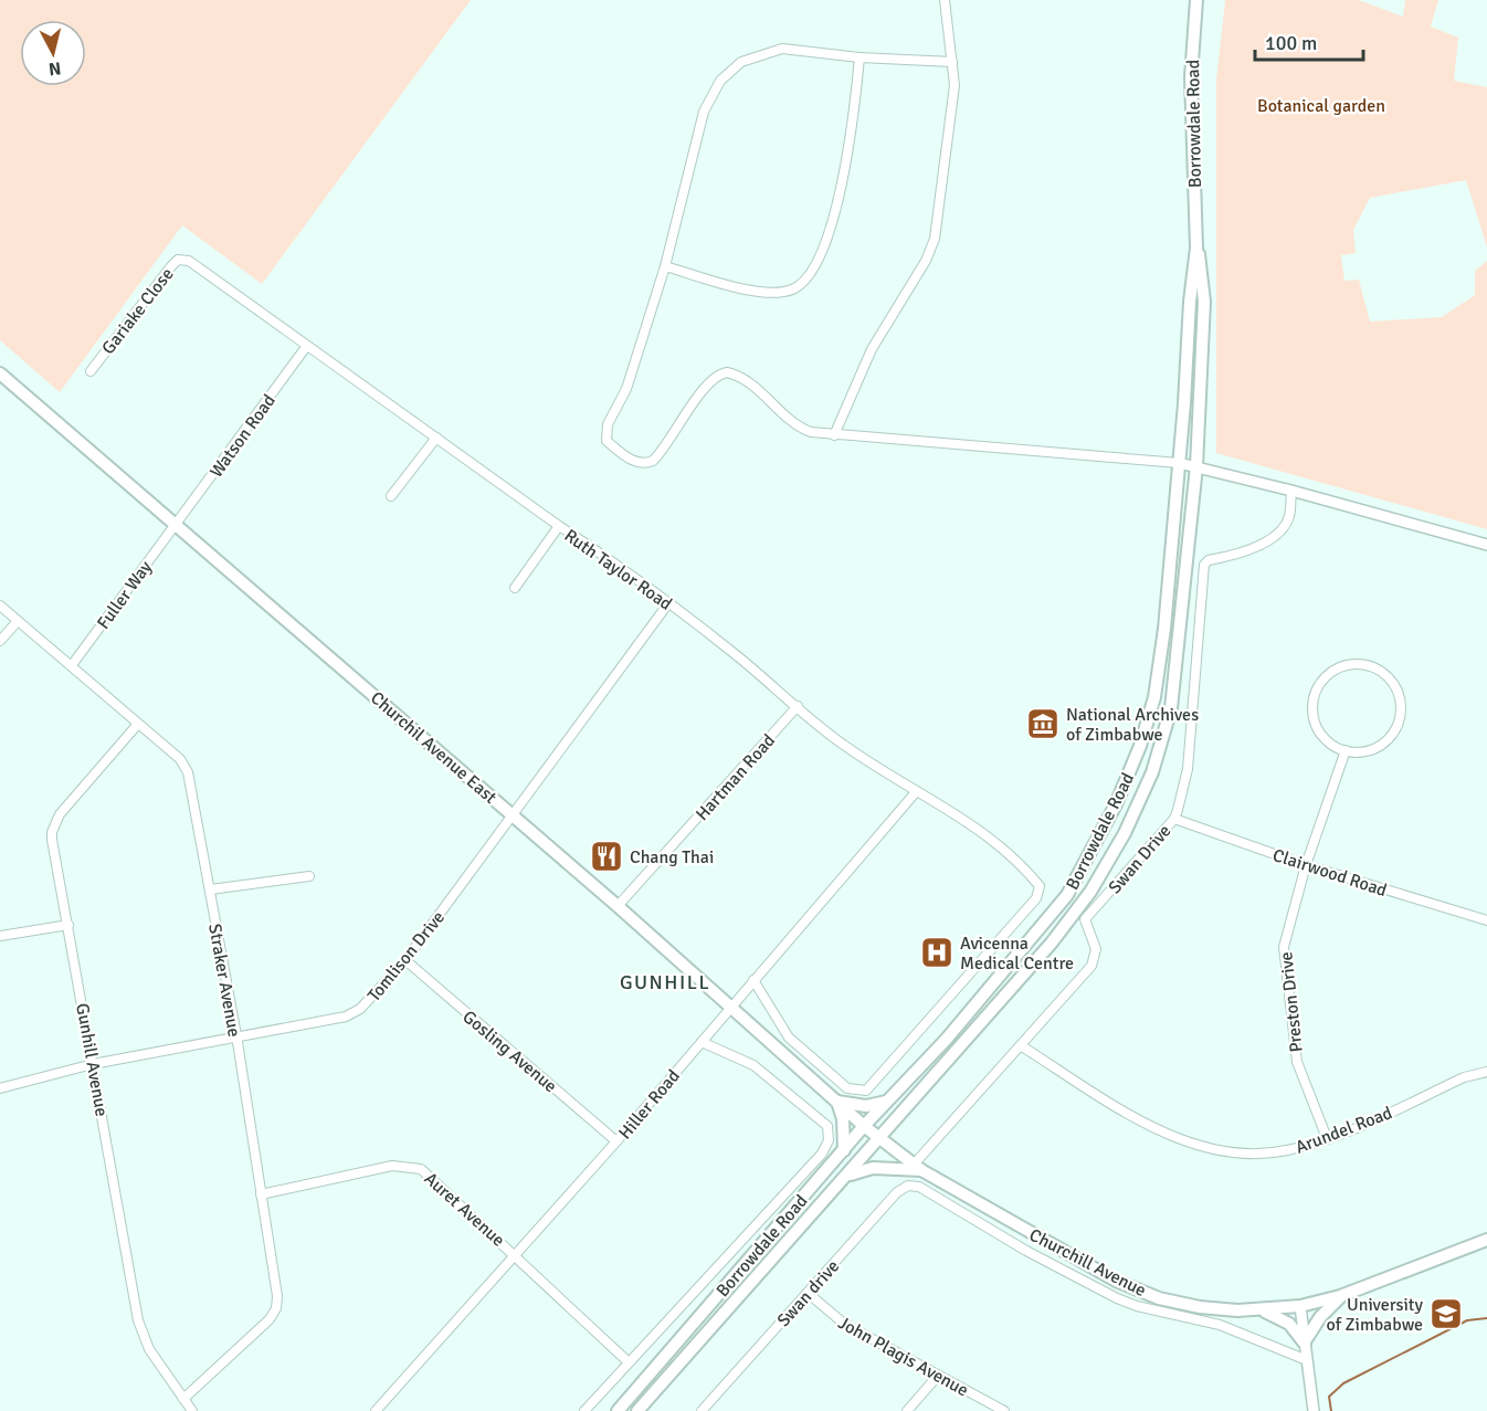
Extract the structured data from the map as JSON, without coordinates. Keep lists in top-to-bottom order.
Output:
{
  "streets": {
    "main road": ["Borrowdale Road", "Churchil Avenue East", "Churchill Avenue"],
    "street": [
      "Gariake Close",
      "Watson Road",
      "Ruth Taylor Road",
      "Fuller Way",
      "Hartman Road",
      "Swan Drive",
      "Clairwood Road",
      "Tomlison Drive",
      "Straker Avenue",
      "Preston Drive",
      "Gosling Avenue",
      "Gunhill Avenue",
      "Hiller Road",
      "Arundel Road",
      "Auret Avenue",
      "Swan drive",
      "John Plagis Avenue"
    ]
  },
  "crossings": [
    ["Borrowdale Road", "Churchil Avenue East"],
    ["Borrowdale Road", "Churchill Avenue"],
    ["Gariake Close", "Ruth Taylor Road"],
    ["Watson Road", "Ruth Taylor Road"],
    ["Watson Road", "Fuller Way"],
    ["Watson Road", "Churchil Avenue East"],
    ["Ruth Taylor Road", "Hartman Road"],
    ["Ruth Taylor Road", "Tomlison Drive"],
    ["Ruth Taylor Road", "Hiller Road"],
    ["Fuller Way", "Churchil Avenue East"],
    ["Fuller Way", "Straker Avenue"],
    ["Churchil Avenue East", "Hartman Road"],
    ["Churchil Avenue East", "Tomlison Drive"],
    ["Churchil Avenue East", "Hiller Road"],
    ["Churchil Avenue East", "Churchill Avenue"],
    ["Swan Drive", "Clairwood Road"],
    ["Swan Drive", "Arundel Road"],
    ["Swan Drive", "Churchill Avenue"],
    ["Clairwood Road", "Preston Drive"],
    ["Tomlison Drive", "Straker Avenue"],
    ["Tomlison Drive", "Gosling Avenue"],
    ["Tomlison Drive", "Gunhill Avenue"],
    ["Straker Avenue", "Gunhill Avenue"],
    ["Straker Avenue", "Auret Avenue"],
    ["Preston Drive", "Arundel Road"],
    ["Gosling Avenue", "Hiller Road"],
    ["Hiller Road", "Auret Avenue"],
    ["Swan drive", "John Plagis Avenue"]
  ],
  "districts": ["GUNHILL"],
  "parks": ["Botanical garden"],
  "places": {
    "museum": ["National Archives of Zimbabwe"],
    "restaurant": ["Chang Thai"],
    "hospital": ["Avicenna Medical Centre"],
    "school or university": ["University of Zimbabwe"]
  },
  "scale_bar": "100 m",
  "north": "bottom"
}
